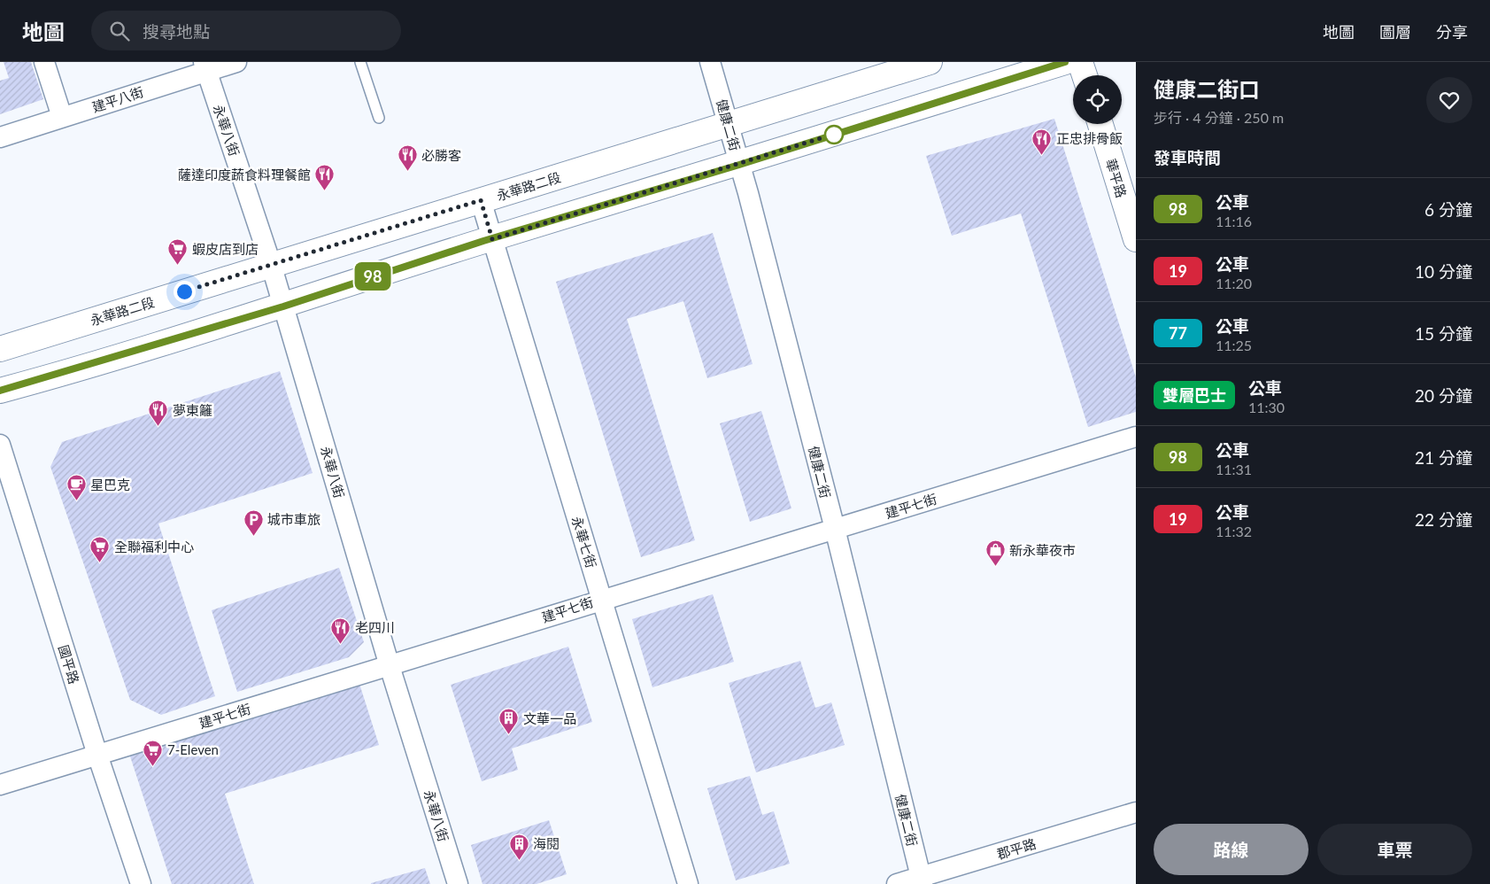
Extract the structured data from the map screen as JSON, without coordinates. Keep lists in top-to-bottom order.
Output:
{
  "streets": {
    "street": [
      "建平八街",
      "健康二街",
      "永華八街",
      "華平路",
      "永華路二段",
      "建平七街",
      "永華七街",
      "國平路",
      "郡平路"
    ]
  },
  "crossings": [
    ["建平八街", "永華八街"],
    ["健康二街", "永華路二段"],
    ["健康二街", "建平七街"],
    ["健康二街", "郡平路"],
    ["永華八街", "永華路二段"],
    ["永華八街", "建平七街"],
    ["永華路二段", "永華七街"],
    ["建平七街", "永華七街"],
    ["建平七街", "國平路"]
  ],
  "places": {
    "restaurant": [
      "正忠排骨飯",
      "必勝客",
      "薩達印度蔬食料理餐館",
      "夢東籬",
      "老四川"
    ],
    "supermarket": ["蝦皮店到店", "全聯福利中心", "7-Eleven"],
    "cafe": ["星巴克"],
    "parking": ["城市車旅"],
    "shop": ["新永華夜市"],
    "building": ["文華一品", "海閱"]
  },
  "lines": ["bus line 98"],
  "page": {
    "header": "地圖",
    "search": "搜尋地點",
    "nav": ["地圖", "圖層", "分享"],
    "on_map": "98",
    "heading": [
      ["健康二街口", "步行 · 4 分鐘 · 250 m"],
      "發車時間"
    ],
    "list": [
      {
        "mark": "98",
        "name": "公車",
        "note": "11:16",
        "value": "6 分鐘"
      },
      {
        "mark": "19",
        "name": "公車",
        "note": "11:20",
        "value": "10 分鐘"
      },
      {
        "mark": "77",
        "name": "公車",
        "note": "11:25",
        "value": "15 分鐘"
      },
      {
        "mark": "雙層巴士",
        "name": "公車",
        "note": "11:30",
        "value": "20 分鐘"
      },
      {
        "mark": "98",
        "name": "公車",
        "note": "11:31",
        "value": "21 分鐘"
      },
      {
        "mark": "19",
        "name": "公車",
        "note": "11:32",
        "value": "22 分鐘"
      }
    ],
    "buttons": ["路線", "車票"]
  }
}
